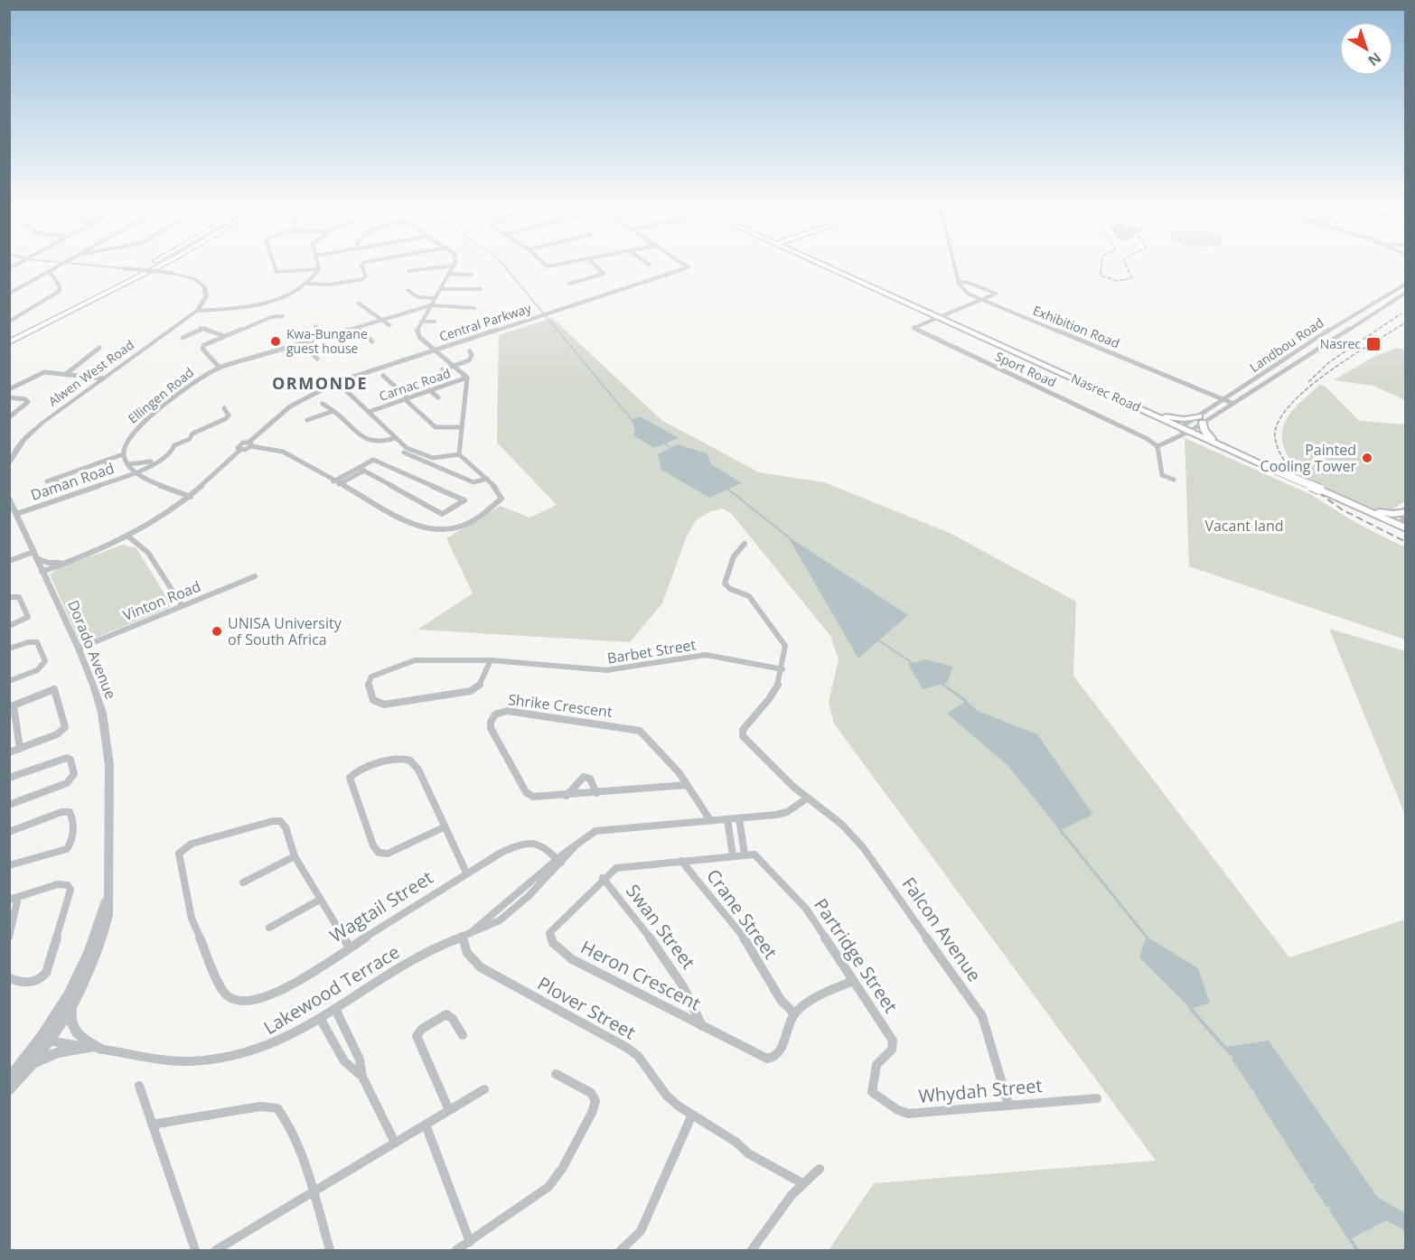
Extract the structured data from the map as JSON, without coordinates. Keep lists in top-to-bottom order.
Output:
{
  "streets": {
    "main road": ["Nasrec Road"],
    "street": [
      "Central Parkway",
      "Exhibition Road",
      "Landbou Road",
      "Sport Road",
      "Alwen West Road",
      "Carnac Road",
      "Ellingen Road",
      "Daman Road",
      "Vinton Road",
      "Dorado Avenue",
      "Barbet Street",
      "Shrike Crescent",
      "Wagtail Street",
      "Crane Street",
      "Swan Street",
      "Falcon Avenue",
      "Partridge Street",
      "Heron Crescent",
      "Lakewood Terrace",
      "Plover Street",
      "Whydah Street"
    ]
  },
  "crossings": [
    ["Exhibition Road", "Landbou Road"],
    ["Landbou Road", "Nasrec Road"],
    ["Sport Road", "Nasrec Road"],
    ["Daman Road", "Dorado Avenue"],
    ["Vinton Road", "Dorado Avenue"],
    ["Dorado Avenue", "Lakewood Terrace"],
    ["Barbet Street", "Falcon Avenue"],
    ["Shrike Crescent", "Lakewood Terrace"],
    ["Wagtail Street", "Lakewood Terrace"],
    ["Crane Street", "Heron Crescent"],
    ["Swan Street", "Heron Crescent"],
    ["Falcon Avenue", "Lakewood Terrace"],
    ["Falcon Avenue", "Whydah Street"],
    ["Partridge Street", "Whydah Street"],
    ["Lakewood Terrace", "Plover Street"]
  ],
  "districts": ["ORMONDE"],
  "parks": ["Vacant land"],
  "places": {
    "other": ["Kwa-Bungane guest house", "Painted Cooling Tower", "UNISA University of South Africa"],
    "transit": ["Nasrec"]
  },
  "north": "bottom right"
}
